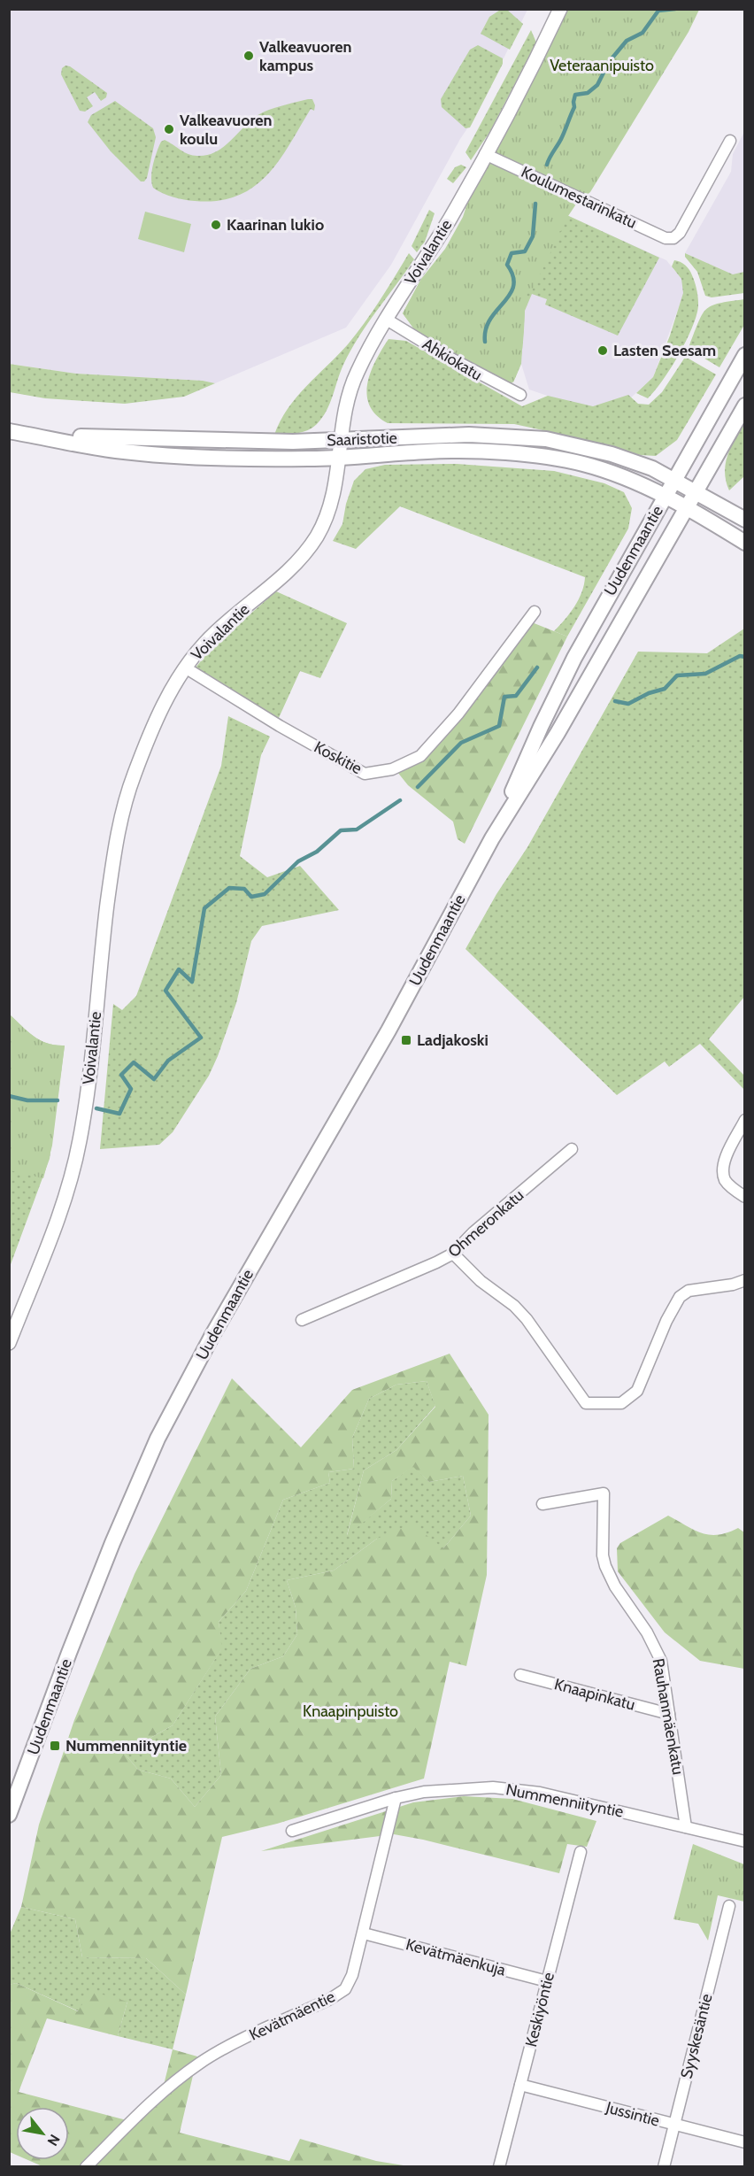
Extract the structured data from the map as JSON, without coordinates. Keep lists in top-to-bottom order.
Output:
{
  "streets": {
    "main road": ["Saaristotie", "Uudenmaantie"],
    "street": [
      "Koulumestarinkatu",
      "Voivalantie",
      "Ahkiokatu",
      "Koskitie",
      "Ohmeronkatu",
      "Knaapinkatu",
      "Rauhanmäenkatu",
      "Nummenniityntie",
      "Kevätmäenkuja",
      "Keskiyöntie",
      "Kevätmäentie",
      "Syyskesäntie",
      "Jussintie"
    ]
  },
  "crossings": [
    ["Koulumestarinkatu", "Voivalantie"],
    ["Voivalantie", "Ahkiokatu"],
    ["Voivalantie", "Saaristotie"],
    ["Voivalantie", "Koskitie"],
    ["Saaristotie", "Uudenmaantie"],
    ["Knaapinkatu", "Rauhanmäenkatu"],
    ["Rauhanmäenkatu", "Nummenniityntie"],
    ["Nummenniityntie", "Kevätmäentie"],
    ["Kevätmäenkuja", "Keskiyöntie"],
    ["Kevätmäenkuja", "Kevätmäentie"],
    ["Keskiyöntie", "Jussintie"],
    ["Syyskesäntie", "Jussintie"]
  ],
  "parks": ["Veteraanipuisto", "Knaapinpuisto"],
  "places": {
    "other": [
      "Valkeavuoren kampus",
      "Valkeavuoren koulu",
      "Kaarinan lukio",
      "Lasten Seesam"
    ],
    "transit": ["Ladjakoski", "Nummenniityntie"]
  },
  "north": "bottom right"
}
